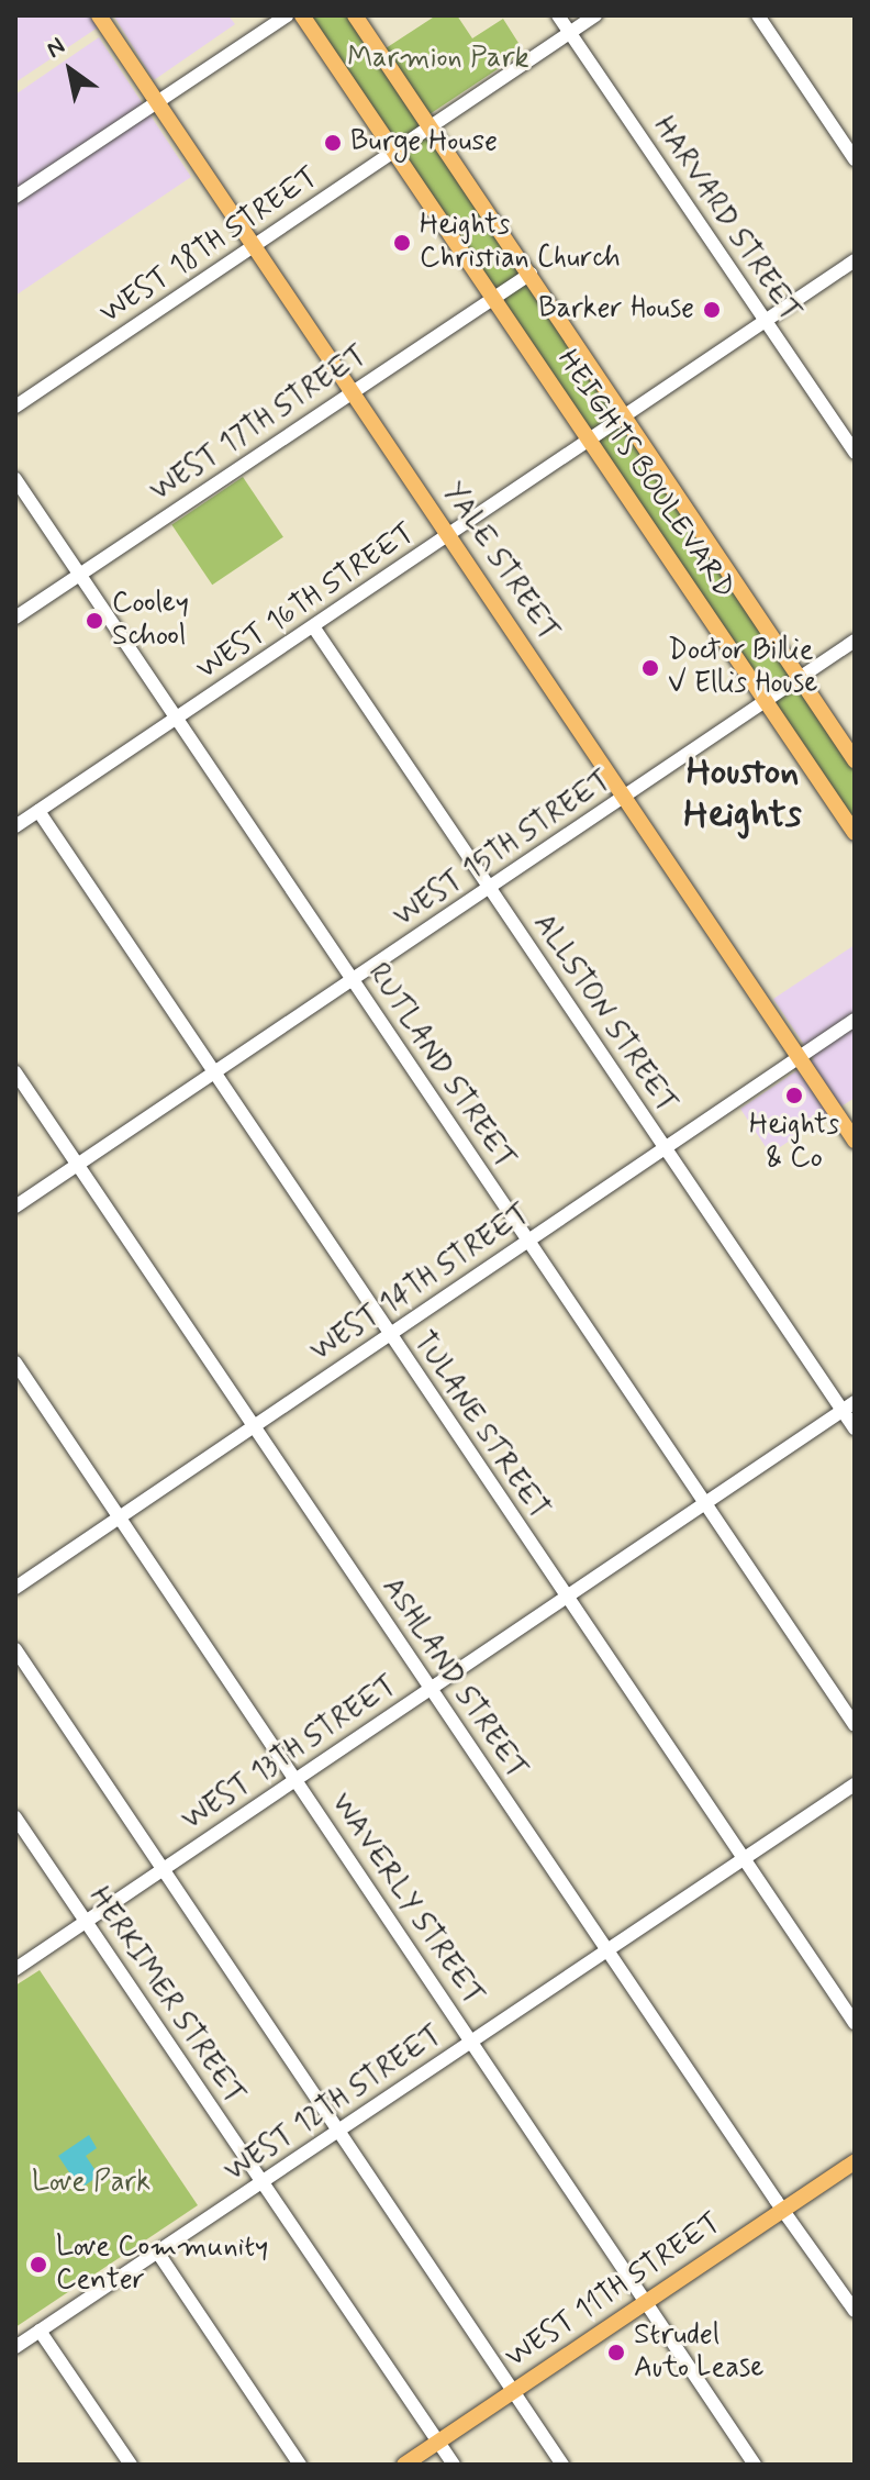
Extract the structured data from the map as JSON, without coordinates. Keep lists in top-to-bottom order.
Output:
{
  "streets": {
    "main road": ["HEIGHTS BOULEVARD", "YALE STREET", "WEST 11TH STREET"],
    "street": [
      "HARVARD STREET",
      "WEST 18TH STREET",
      "WEST 17TH STREET",
      "WEST 16TH STREET",
      "WEST 15TH STREET",
      "ALLSTON STREET",
      "RUTLAND STREET",
      "WEST 14TH STREET",
      "TULANE STREET",
      "ASHLAND STREET",
      "WEST 13TH STREET",
      "WAVERLY STREET",
      "HERKIMER STREET",
      "WEST 12TH STREET"
    ]
  },
  "crossings": [
    ["HARVARD STREET", "WEST 18TH STREET"],
    ["HARVARD STREET", "WEST 16TH STREET"],
    ["WEST 18TH STREET", "HEIGHTS BOULEVARD"],
    ["WEST 18TH STREET", "YALE STREET"],
    ["WEST 17TH STREET", "HEIGHTS BOULEVARD"],
    ["WEST 17TH STREET", "YALE STREET"],
    ["WEST 17TH STREET", "RUTLAND STREET"],
    ["HEIGHTS BOULEVARD", "WEST 16TH STREET"],
    ["HEIGHTS BOULEVARD", "WEST 15TH STREET"],
    ["YALE STREET", "WEST 16TH STREET"],
    ["YALE STREET", "WEST 15TH STREET"],
    ["YALE STREET", "WEST 14TH STREET"],
    ["WEST 16TH STREET", "ALLSTON STREET"],
    ["WEST 16TH STREET", "RUTLAND STREET"],
    ["WEST 16TH STREET", "TULANE STREET"],
    ["WEST 15TH STREET", "ALLSTON STREET"],
    ["WEST 15TH STREET", "RUTLAND STREET"],
    ["WEST 15TH STREET", "TULANE STREET"],
    ["WEST 15TH STREET", "ASHLAND STREET"],
    ["ALLSTON STREET", "WEST 14TH STREET"],
    ["ALLSTON STREET", "WEST 13TH STREET"],
    ["RUTLAND STREET", "WEST 14TH STREET"],
    ["RUTLAND STREET", "WEST 13TH STREET"],
    ["WEST 14TH STREET", "TULANE STREET"],
    ["WEST 14TH STREET", "ASHLAND STREET"],
    ["WEST 14TH STREET", "WAVERLY STREET"],
    ["TULANE STREET", "WEST 13TH STREET"],
    ["TULANE STREET", "WEST 12TH STREET"],
    ["ASHLAND STREET", "WEST 13TH STREET"],
    ["ASHLAND STREET", "WEST 12TH STREET"],
    ["ASHLAND STREET", "WEST 11TH STREET"],
    ["WEST 13TH STREET", "WAVERLY STREET"],
    ["WEST 13TH STREET", "HERKIMER STREET"],
    ["WAVERLY STREET", "WEST 12TH STREET"],
    ["WAVERLY STREET", "WEST 11TH STREET"],
    ["HERKIMER STREET", "WEST 12TH STREET"],
    ["HERKIMER STREET", "WEST 11TH STREET"]
  ],
  "districts": ["Houston Heights"],
  "parks": ["Marmion Park", "Love Park"],
  "places": [
    "Burge House",
    "Heights Christian Church",
    "Barker House",
    "Cooley School",
    "Doctor Billie V Ellis House",
    "Heights & Co",
    "Love Community Center",
    "Strudel Auto Lease"
  ],
  "north": "top left"
}
